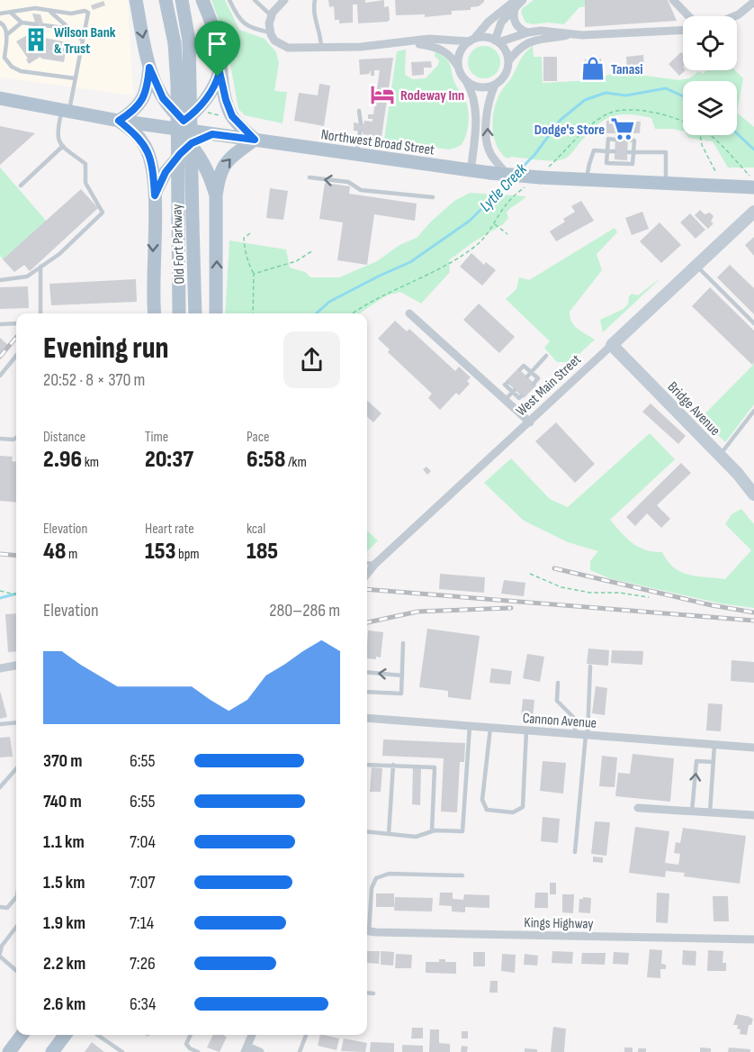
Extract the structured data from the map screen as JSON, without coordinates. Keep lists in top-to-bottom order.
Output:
{
  "streets": {
    "main road": ["Northwest Broad Street", "Old Fort Parkway"],
    "street": [
      "West Main Street",
      "Bridge Avenue",
      "Cannon Avenue",
      "Kings Highway"
    ]
  },
  "crossings": [
    ["West Main Street", "Bridge Avenue"]
  ],
  "water": ["Lytle Creek"],
  "places": {
    "building": ["Wilson Bank & Trust"],
    "shop": ["Tanasi"],
    "hotel": ["Rodeway Inn"],
    "supermarket": ["Dodge's Store"]
  },
  "page": {
    "heading": ["Evening run", "20:52 · 8 × 370 m"],
    "stats": [
      ["Distance", "2.96 km"],
      ["Time", "20:37"],
      ["Pace", "6:58 /km"],
      ["Elevation", "48 m"],
      ["Heart rate", "153 bpm"],
      ["kcal", "185"]
    ],
    "chart": ["Elevation", "280–286 m"],
    "list": [
      {
        "name": "370 m",
        "note": "6:55"
      },
      {
        "name": "740 m",
        "note": "6:55"
      },
      {
        "name": "1.1 km",
        "note": "7:04"
      },
      {
        "name": "1.5 km",
        "note": "7:07"
      },
      {
        "name": "1.9 km",
        "note": "7:14"
      },
      {
        "name": "2.2 km",
        "note": "7:26"
      },
      {
        "name": "2.6 km",
        "note": "6:34"
      }
    ]
  }
}
